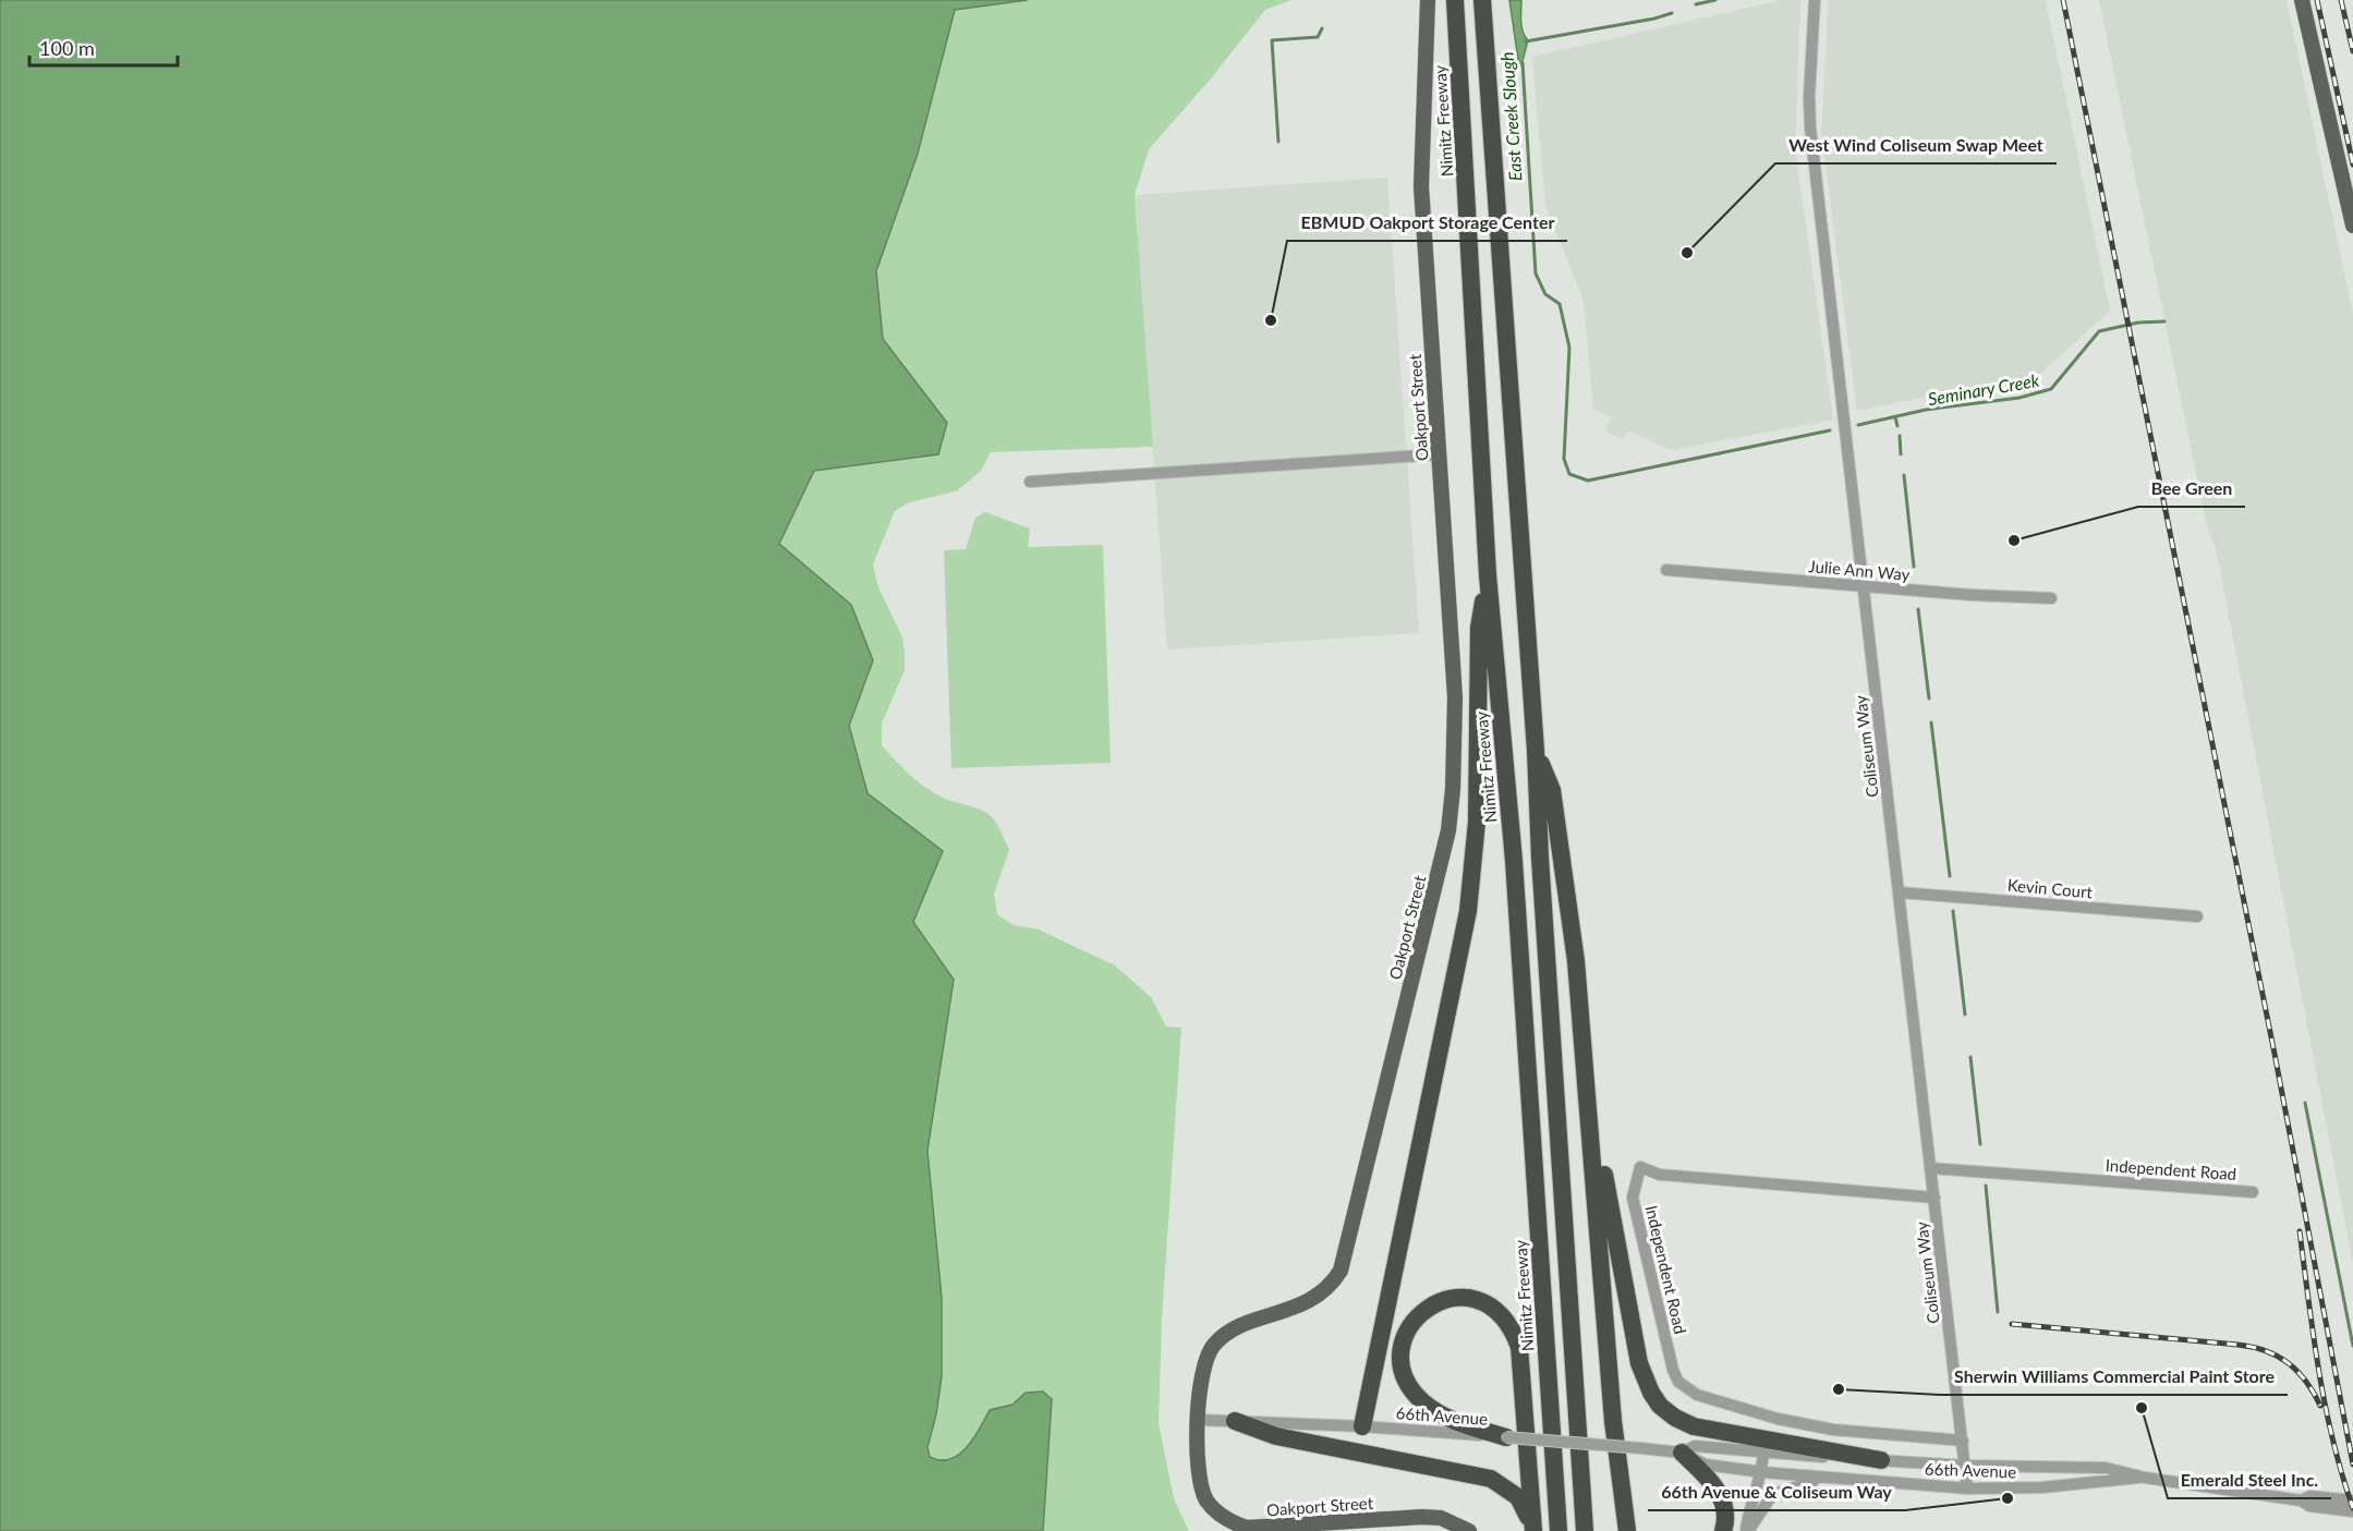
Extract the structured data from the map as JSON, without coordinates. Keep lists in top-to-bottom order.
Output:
{
  "streets": {
    "highway": ["Nimitz Freeway"],
    "main road": ["Oakport Street"],
    "street": [
      "Julie Ann Way",
      "Coliseum Way",
      "Kevin Court",
      "Independent Road",
      "66th Avenue"
    ]
  },
  "crossings": [
    ["Oakport Street", "66th Avenue"],
    ["Julie Ann Way", "Coliseum Way"],
    ["Coliseum Way", "Kevin Court"],
    ["Coliseum Way", "Independent Road"],
    ["Coliseum Way", "66th Avenue"]
  ],
  "water": ["East Creek Slough", "Seminary Creek"],
  "places": [
    "West Wind Coliseum Swap Meet",
    "EBMUD Oakport Storage Center",
    "Bee Green",
    "Sherwin Williams Commercial Paint Store",
    "Emerald Steel Inc.",
    "66th Avenue & Coliseum Way"
  ],
  "scale_bar": "100 m"
}
